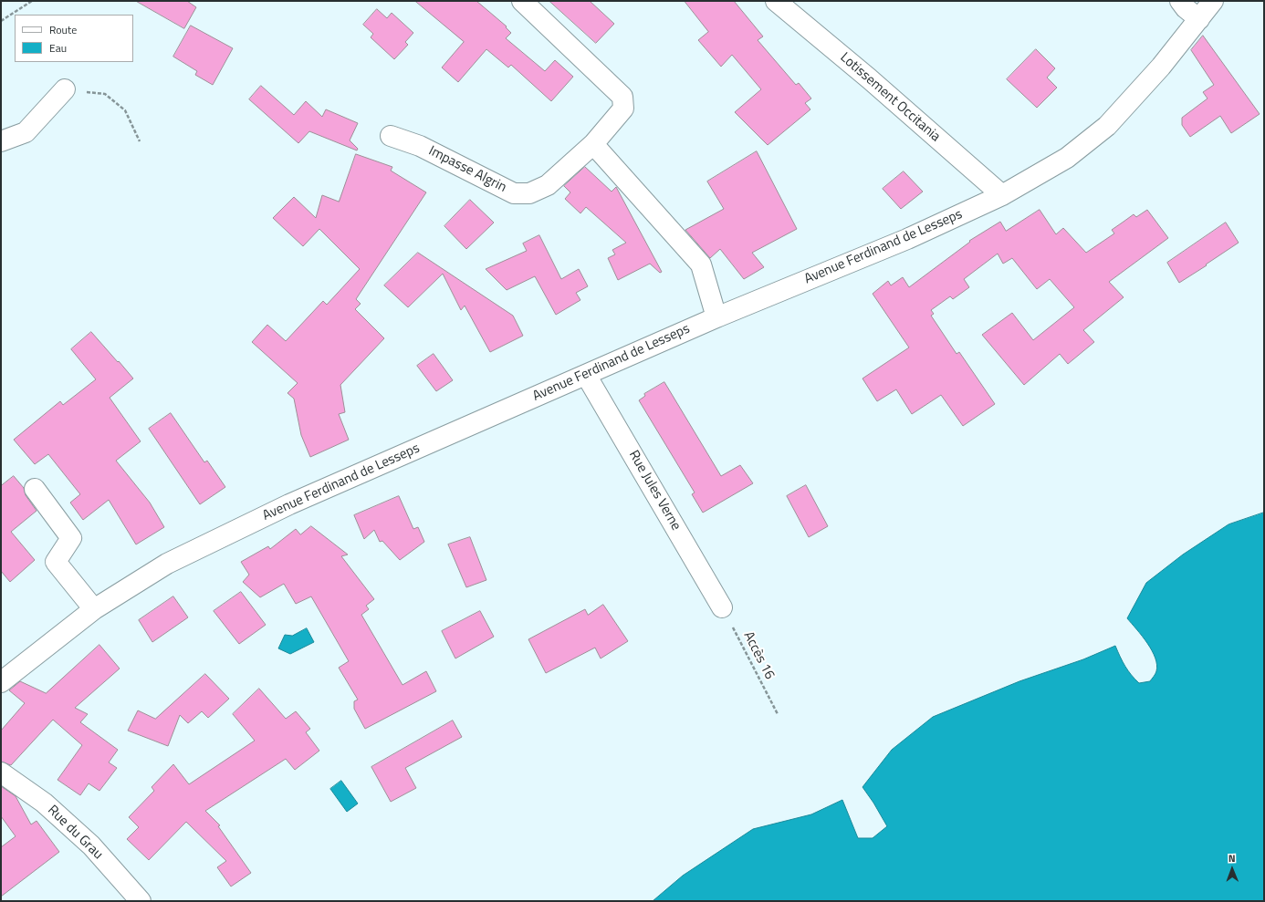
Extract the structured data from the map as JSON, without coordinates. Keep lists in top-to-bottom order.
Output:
{
  "streets": {
    "street": [
      "Lotissement Occitania",
      "Impasse Algrin",
      "Avenue Ferdinand de Lesseps",
      "Rue Jules Verne",
      "Rue du Grau"
    ],
    "path": ["Accès 16"]
  },
  "crossings": [
    ["Lotissement Occitania", "Avenue Ferdinand de Lesseps"],
    ["Avenue Ferdinand de Lesseps", "Rue Jules Verne"],
    ["Rue Jules Verne", "Accès 16"]
  ],
  "legend": ["Route", "Eau"],
  "north": "top"
}
